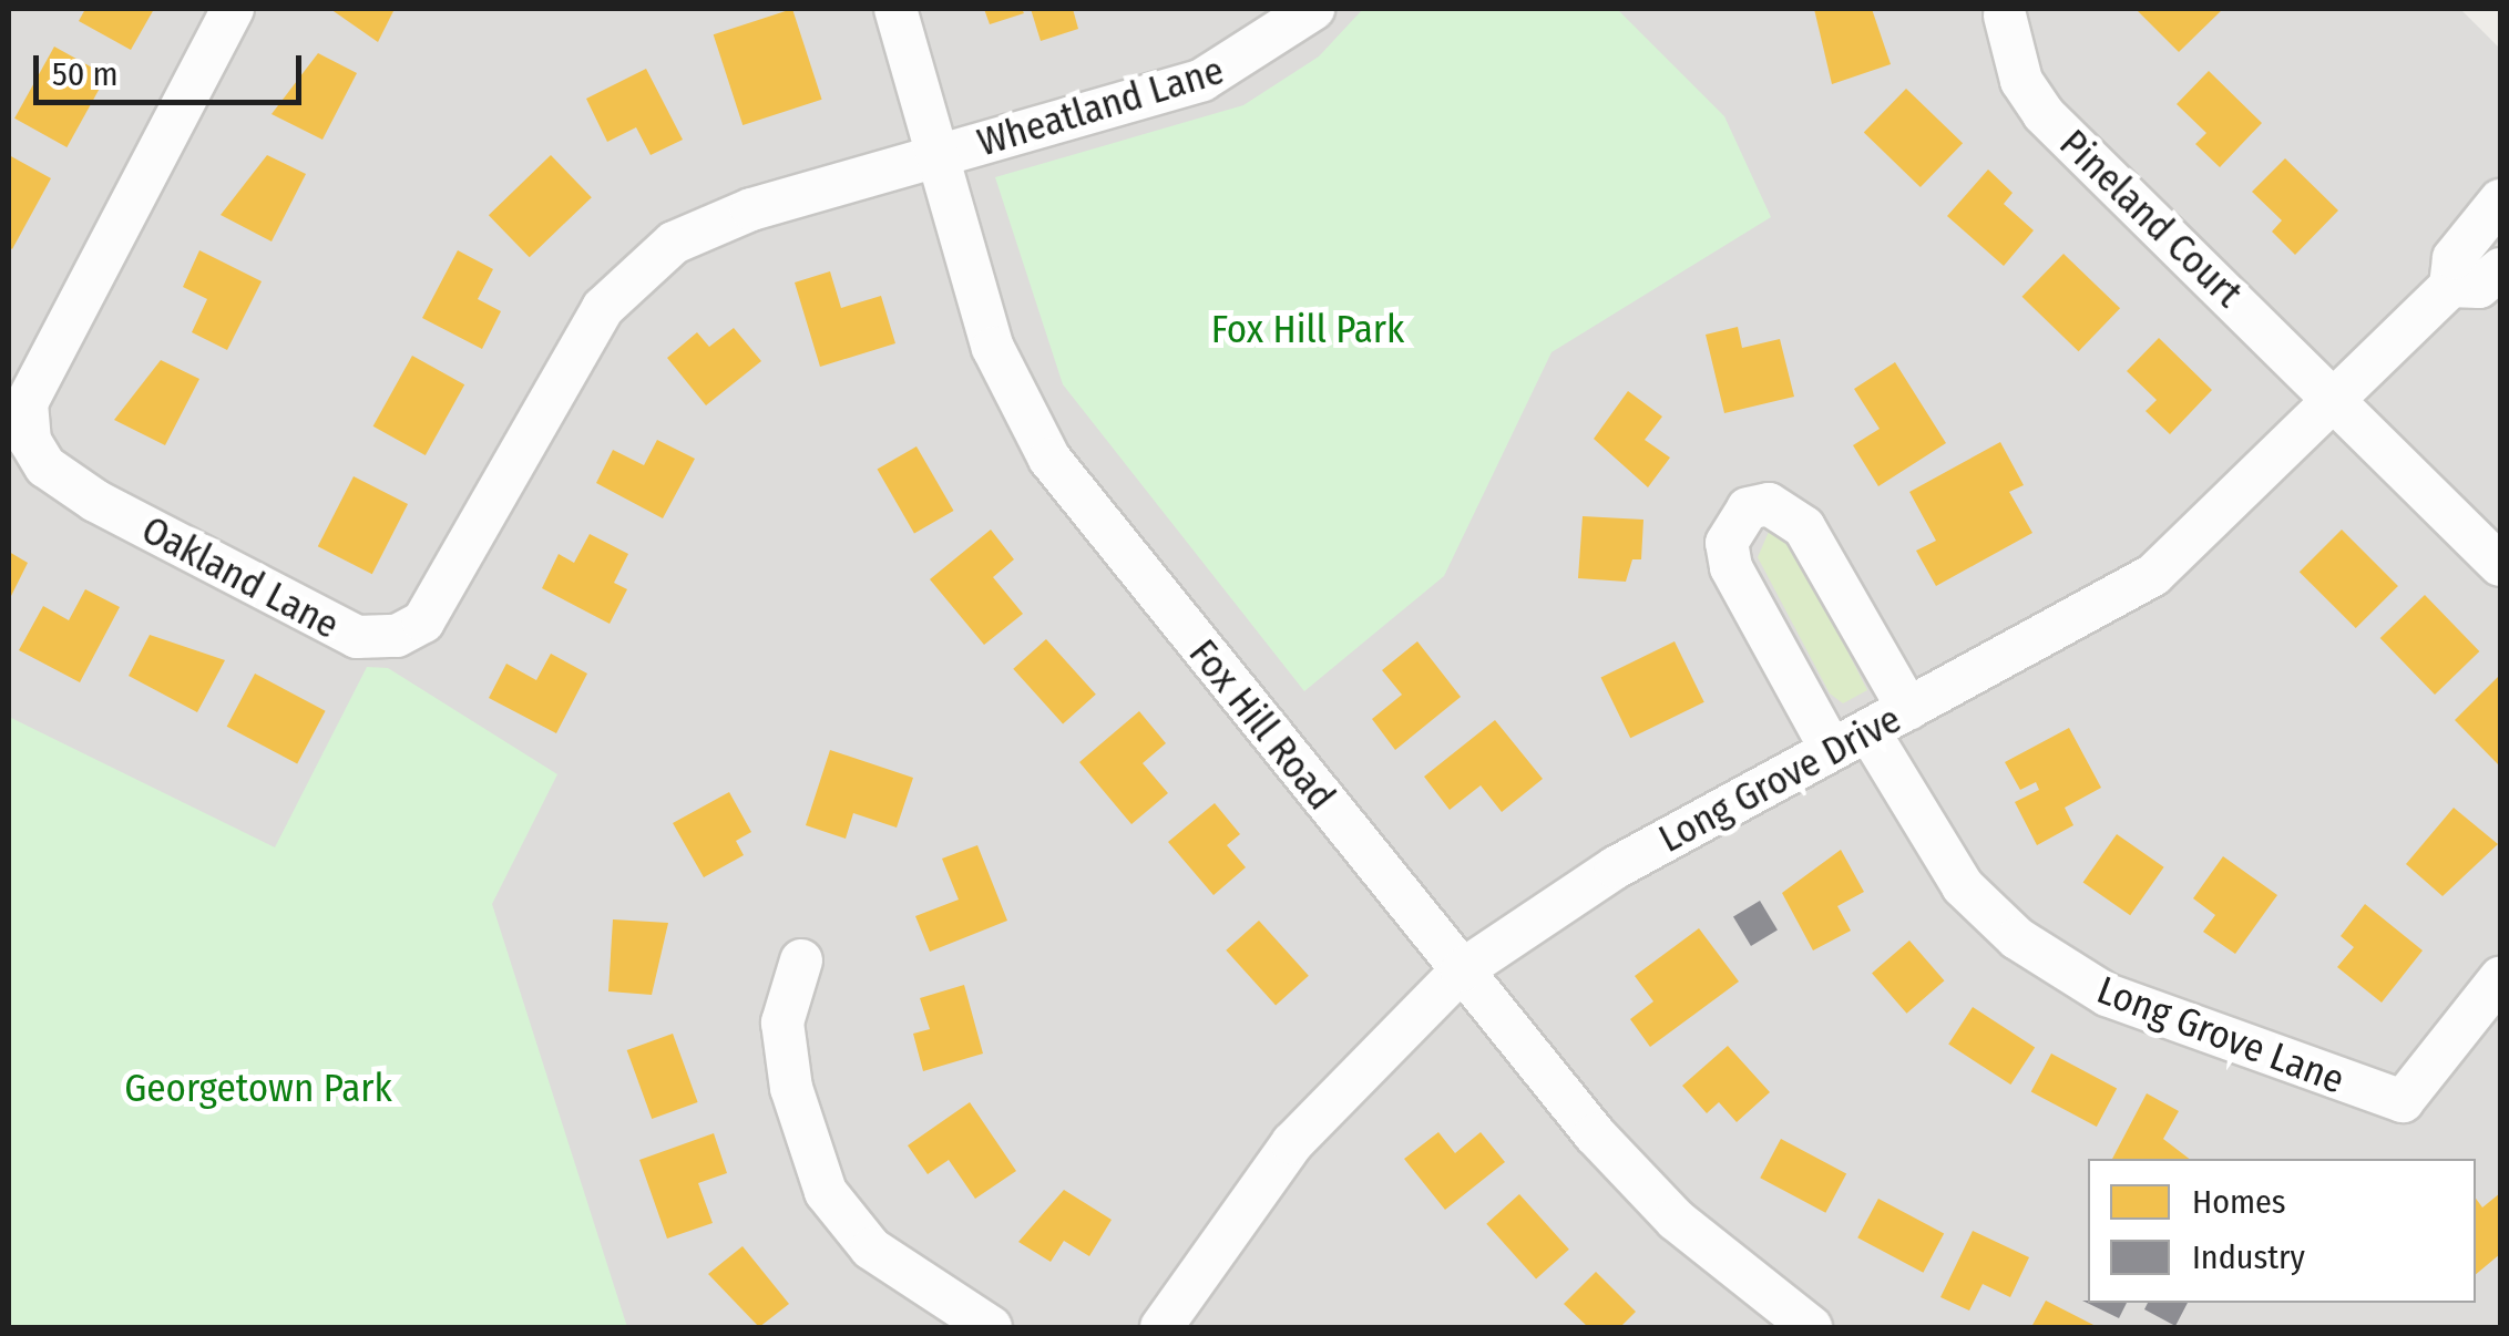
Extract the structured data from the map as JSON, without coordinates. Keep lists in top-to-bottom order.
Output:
{
  "streets": {
    "street": [
      "Wheatland Lane",
      "Pineland Court",
      "Oakland Lane",
      "Fox Hill Road",
      "Long Grove Drive",
      "Long Grove Lane"
    ]
  },
  "crossings": [
    ["Wheatland Lane", "Oakland Lane"],
    ["Wheatland Lane", "Fox Hill Road"],
    ["Pineland Court", "Long Grove Drive"],
    ["Oakland Lane", "Fox Hill Road"],
    ["Fox Hill Road", "Long Grove Drive"],
    ["Long Grove Drive", "Long Grove Lane"]
  ],
  "parks": ["Fox Hill Park", "Georgetown Park"],
  "legend": ["Homes", "Industry"],
  "scale_bar": "50 m"
}
